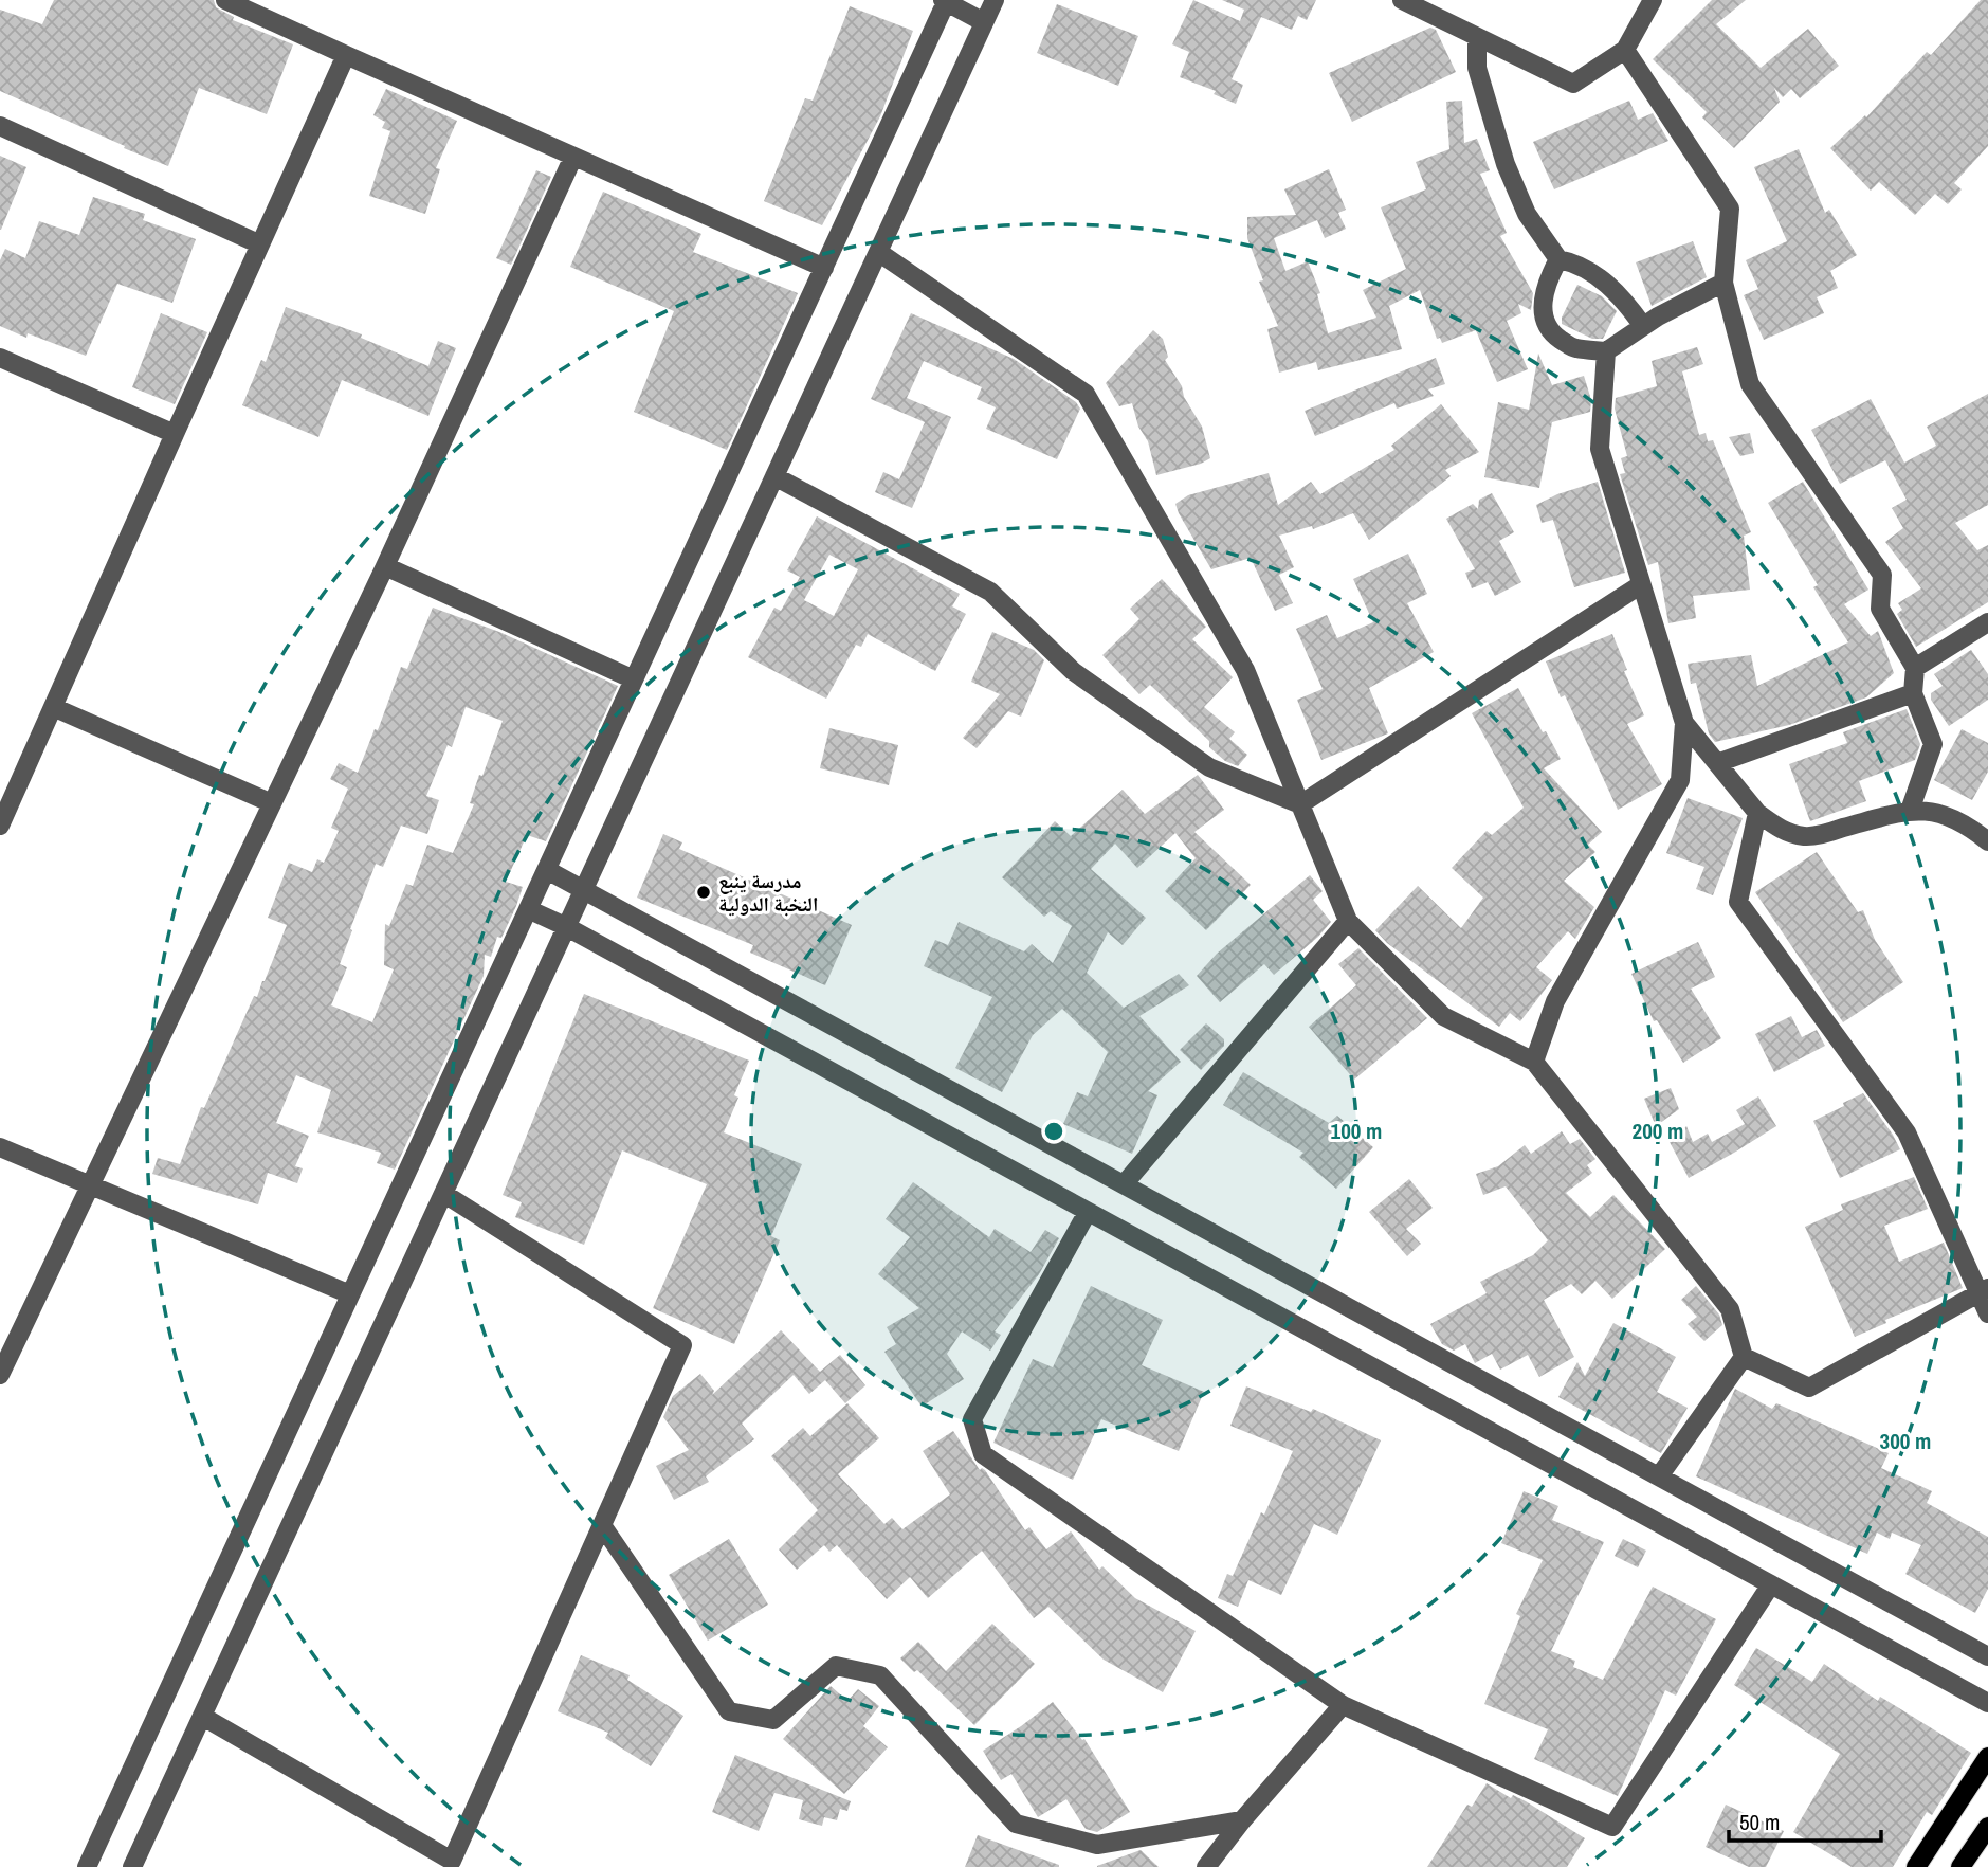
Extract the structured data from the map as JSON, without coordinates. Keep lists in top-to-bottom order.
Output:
{
  "places": ["مدرسة ينبع النخبة الدولية"],
  "scale_bar": "50 m",
  "rings": ["100 m", "200 m", "300 m"]
}
